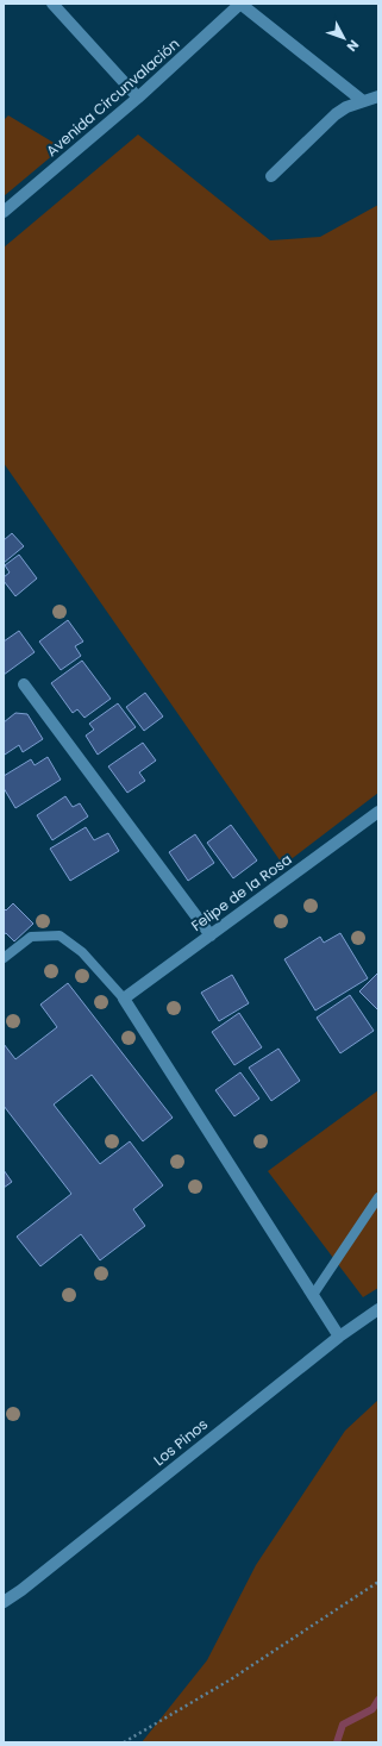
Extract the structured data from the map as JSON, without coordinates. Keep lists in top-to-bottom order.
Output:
{
  "streets": {
    "street": ["Avenida Circunvalación", "Felipe de la Rosa", "Los Pinos"]
  },
  "north": "bottom right"
}
